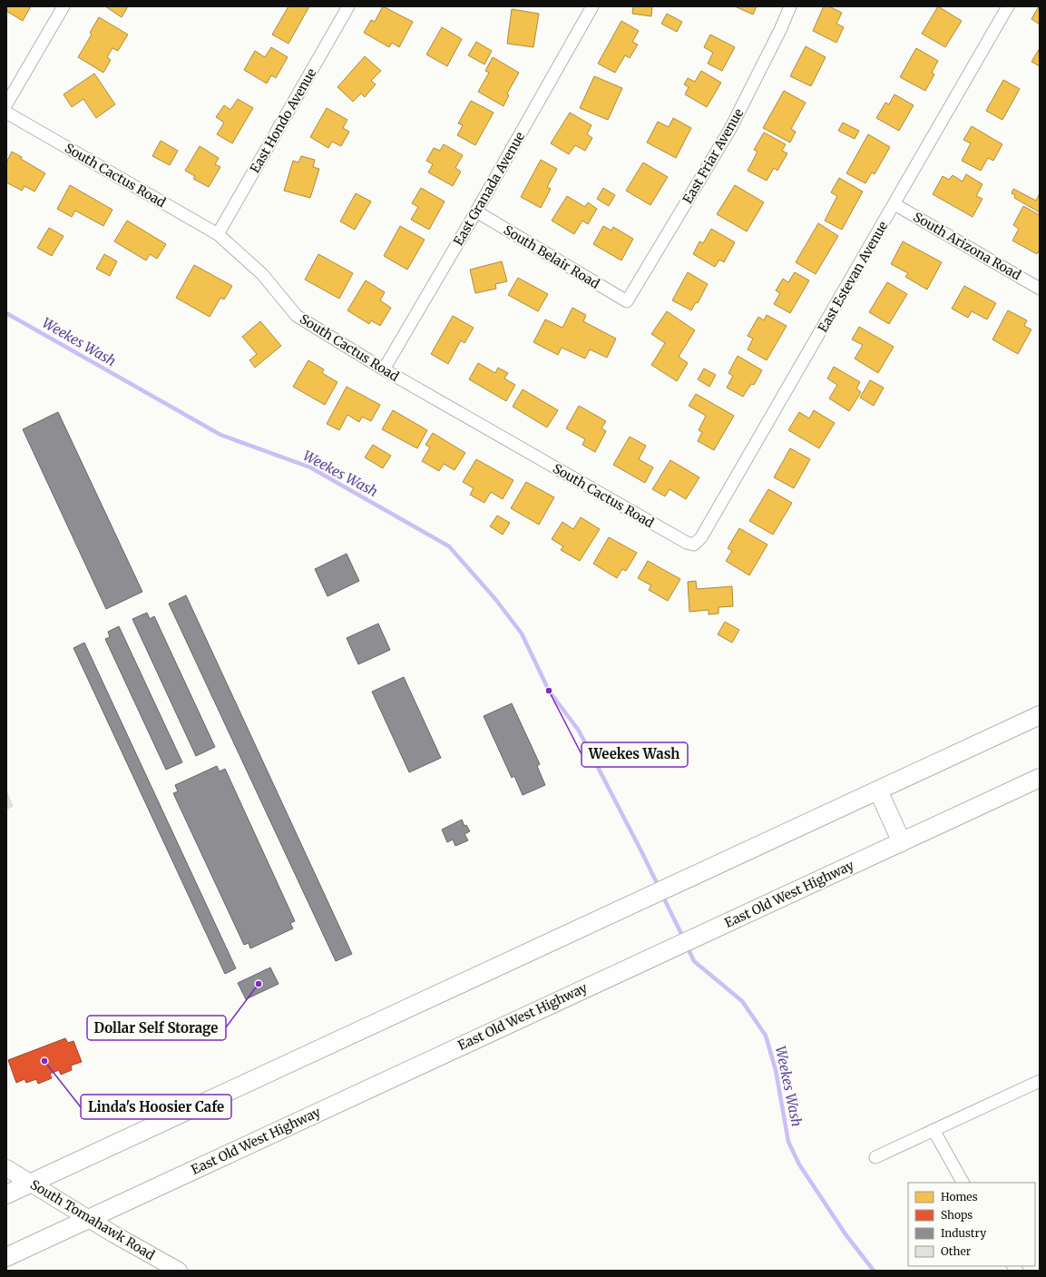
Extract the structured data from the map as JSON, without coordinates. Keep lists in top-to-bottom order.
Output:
{
  "streets": {
    "main road": ["East Old West Highway", "South Tomahawk Road"],
    "street": [
      "East Hondo Avenue",
      "East Friar Avenue",
      "South Cactus Road",
      "East Granada Avenue",
      "South Arizona Road",
      "South Belair Road",
      "East Estevan Avenue"
    ]
  },
  "crossings": [
    ["East Hondo Avenue", "South Cactus Road"],
    ["East Friar Avenue", "South Belair Road"],
    ["South Cactus Road", "East Granada Avenue"],
    ["South Cactus Road", "East Estevan Avenue"],
    ["East Granada Avenue", "South Belair Road"],
    ["South Arizona Road", "East Estevan Avenue"],
    ["East Old West Highway", "South Tomahawk Road"]
  ],
  "water": ["Weekes Wash"],
  "places": ["Weekes Wash", "Dollar Self Storage", "Linda's Hoosier Cafe"],
  "legend": [
    "Homes",
    "Shops",
    "Industry",
    "Other"
  ]
}
